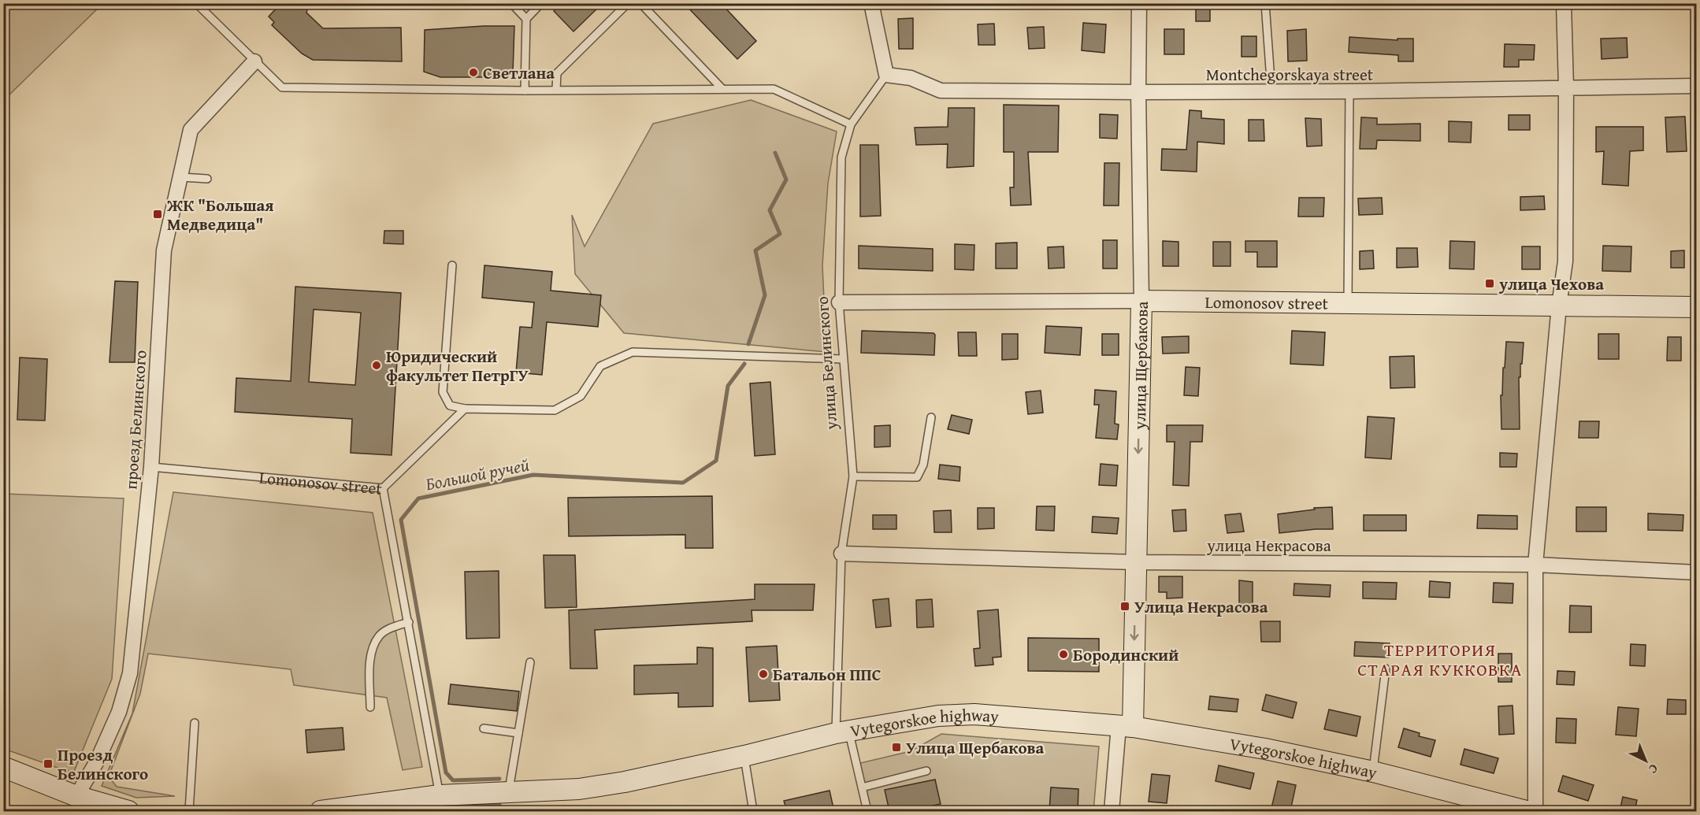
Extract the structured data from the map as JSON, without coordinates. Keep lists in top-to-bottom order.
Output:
{
  "streets": {
    "main road": ["Lomonosov street", "улица Щербакова", "Vytegorskoe highway"],
    "street": ["Montchegorskaya street", "проезд Белинского", "улица Некрасова"],
    "lane": ["улица Белинского"]
  },
  "crossings": [
    ["Montchegorskaya street", "улица Белинского"],
    ["Montchegorskaya street", "улица Щербакова"],
    ["Lomonosov street", "улица Белинского"],
    ["Lomonosov street", "улица Щербакова"],
    ["Lomonosov street", "проезд Белинского"],
    ["улица Белинского", "улица Некрасова"],
    ["улица Белинского", "Vytegorskoe highway"],
    ["улица Щербакова", "улица Некрасова"],
    ["улица Щербакова", "Vytegorskoe highway"]
  ],
  "one_way": ["улица Щербакова"],
  "districts": ["ТЕРРИТОРИЯ СТАРАЯ КУККОВКА"],
  "water": ["Большой ручей"],
  "places": {
    "other": [
      "Светлана",
      "Юридический факультет ПетрГУ",
      "Бородинский",
      "Батальон ППС"
    ],
    "transit": [
      "ЖК \"Большая Медведица\"",
      "улица Чехова",
      "Улица Некрасова",
      "Улица Щербакова",
      "Проезд Белинского"
    ]
  },
  "north": "bottom right"
}
